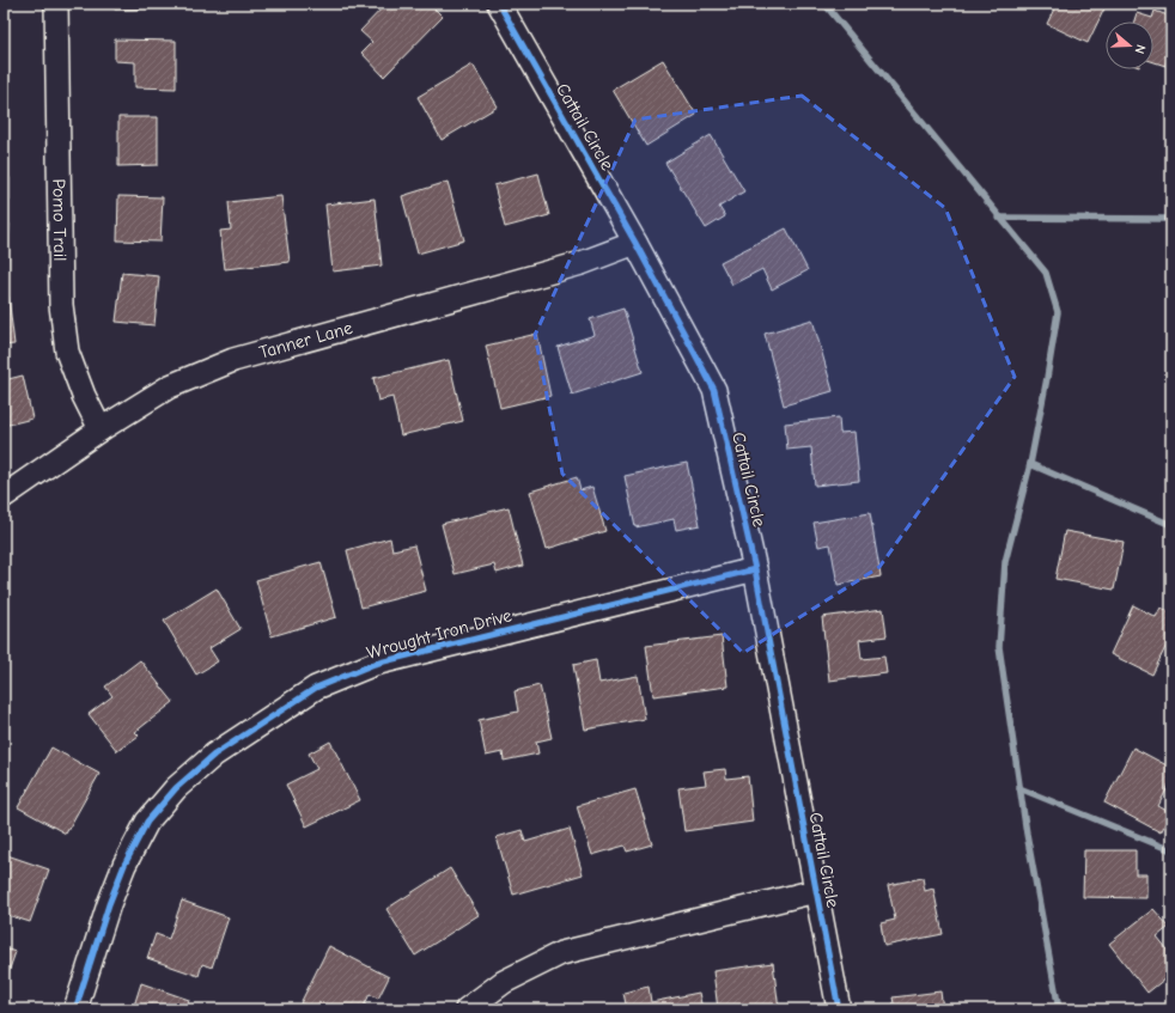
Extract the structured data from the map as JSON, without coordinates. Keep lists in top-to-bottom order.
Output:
{
  "streets": {
    "street": [
      "Cattail Circle",
      "Pomo Trail",
      "Tanner Lane",
      "Wrought Iron Drive"
    ]
  },
  "crossings": [
    ["Cattail Circle", "Tanner Lane"],
    ["Cattail Circle", "Wrought Iron Drive"],
    ["Pomo Trail", "Tanner Lane"]
  ],
  "north": "right"
}
